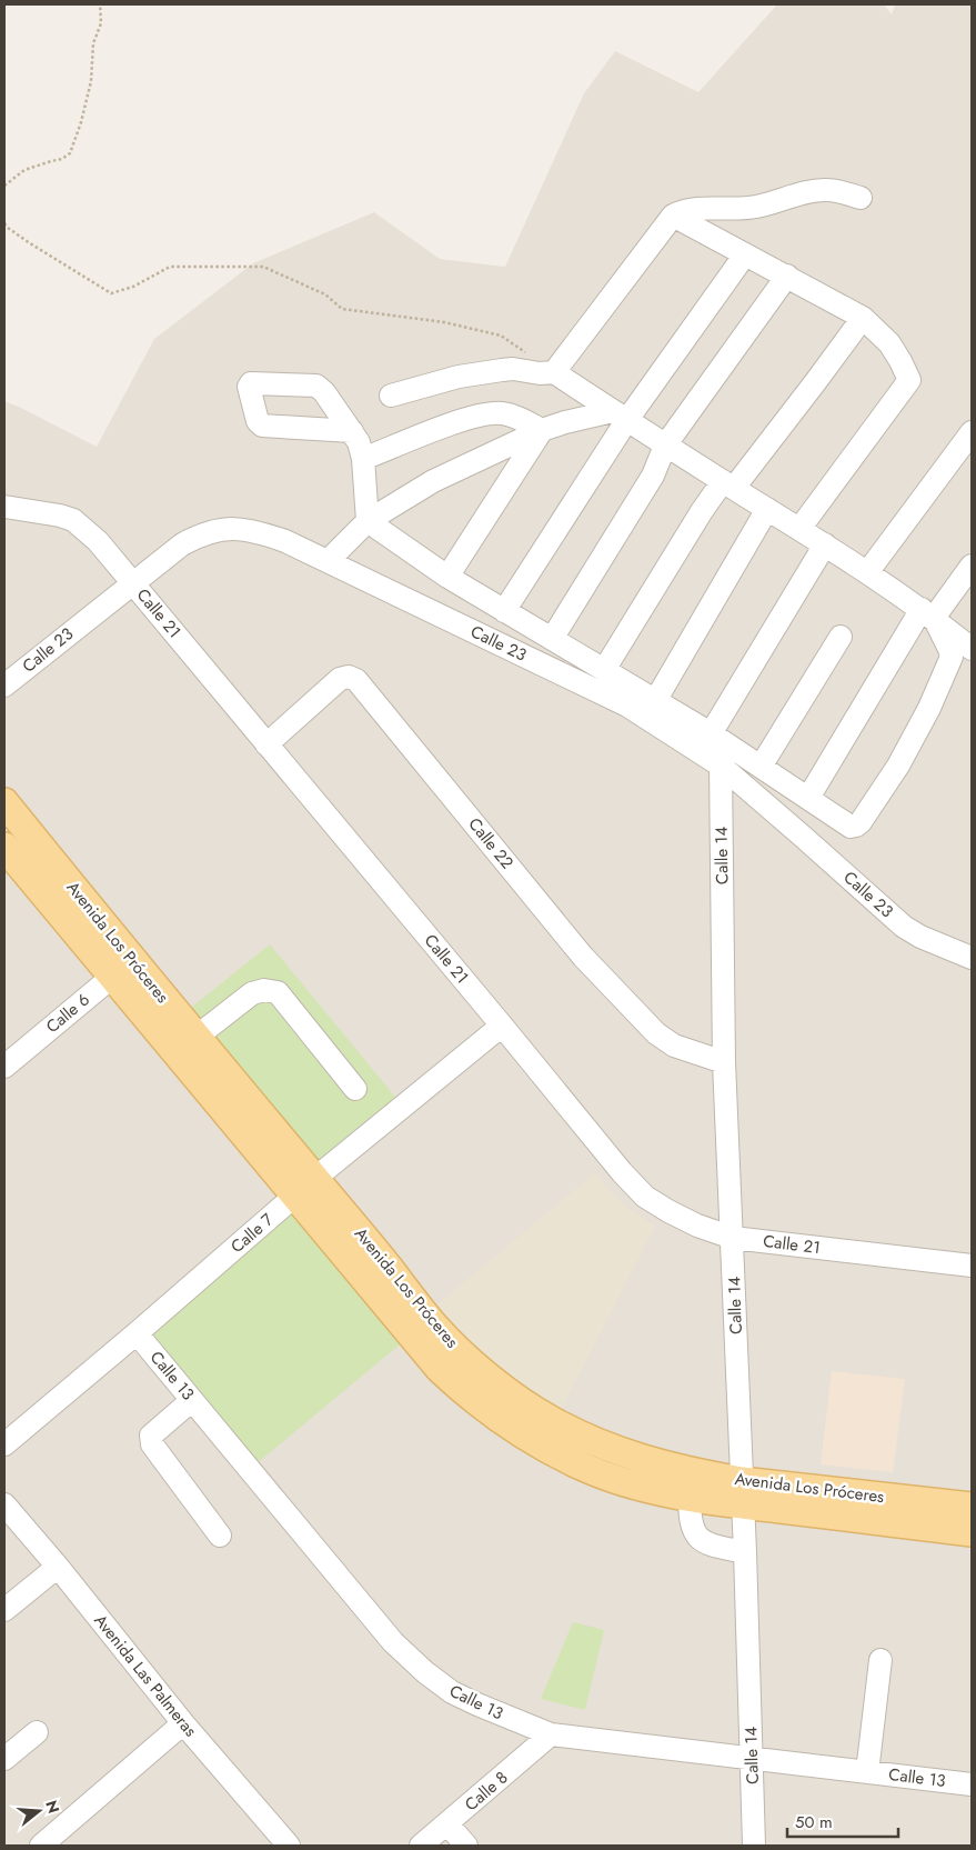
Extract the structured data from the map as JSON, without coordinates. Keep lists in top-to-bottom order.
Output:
{
  "streets": {
    "main road": ["Avenida Los Próceres"],
    "street": [
      "Calle 21",
      "Calle 23",
      "Calle 22",
      "Calle 14",
      "Calle 6",
      "Calle 7",
      "Calle 13",
      "Avenida Las Palmeras",
      "Calle 8"
    ]
  },
  "crossings": [
    ["Calle 21", "Calle 23"],
    ["Calle 21", "Calle 22"],
    ["Calle 21", "Calle 14"],
    ["Calle 21", "Calle 7"],
    ["Calle 23", "Calle 14"],
    ["Calle 22", "Calle 14"],
    ["Calle 14", "Avenida Los Próceres"],
    ["Calle 14", "Calle 13"],
    ["Avenida Los Próceres", "Calle 6"],
    ["Avenida Los Próceres", "Calle 7"],
    ["Calle 7", "Calle 13"],
    ["Calle 13", "Calle 8"]
  ],
  "scale_bar": "50 m",
  "north": "right"
}
